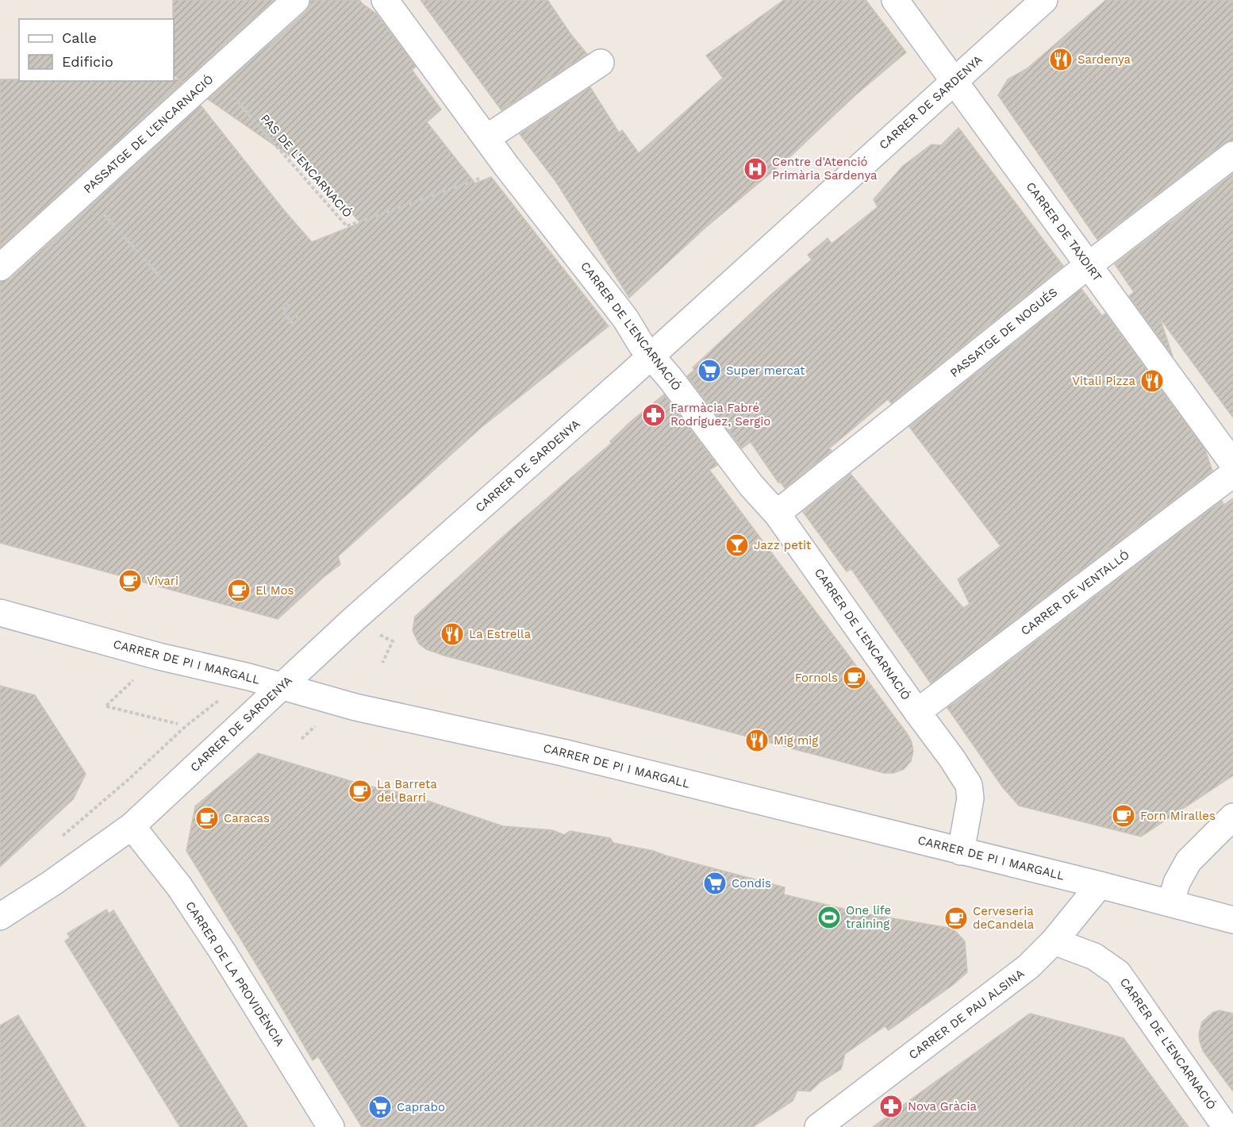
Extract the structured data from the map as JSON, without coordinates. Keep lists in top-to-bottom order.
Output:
{
  "streets": {
    "street": [
      "CARRER DE SARDENYA",
      "PASSATGE DE L'ENCARNACIÓ",
      "CARRER DE TAXDIRT",
      "CARRER DE L'ENCARNACIÓ",
      "PASSATGE DE NOGUÉS",
      "CARRER DE VENTALLÓ",
      "CARRER DE PI I MARGALL",
      "CARRER DE LA PROVIDÈNCIA",
      "CARRER DE PAU ALSINA"
    ],
    "path": ["PAS DE L'ENCARNACIÓ"]
  },
  "crossings": [
    ["CARRER DE SARDENYA", "CARRER DE TAXDIRT"],
    ["CARRER DE SARDENYA", "CARRER DE L'ENCARNACIÓ"],
    ["CARRER DE SARDENYA", "CARRER DE PI I MARGALL"],
    ["CARRER DE SARDENYA", "CARRER DE LA PROVIDÈNCIA"],
    ["PASSATGE DE L'ENCARNACIÓ", "PAS DE L'ENCARNACIÓ"],
    ["CARRER DE TAXDIRT", "PASSATGE DE NOGUÉS"],
    ["CARRER DE L'ENCARNACIÓ", "PASSATGE DE NOGUÉS"],
    ["CARRER DE L'ENCARNACIÓ", "CARRER DE VENTALLÓ"],
    ["CARRER DE L'ENCARNACIÓ", "CARRER DE PI I MARGALL"],
    ["CARRER DE L'ENCARNACIÓ", "CARRER DE PAU ALSINA"],
    ["CARRER DE PI I MARGALL", "CARRER DE PAU ALSINA"]
  ],
  "places": {
    "restaurant": [
      "Sardenya",
      "Vitali Pizza",
      "La Estrella",
      "Mig mig"
    ],
    "hospital": ["Centre d'Atenció Primària Sardenya"],
    "supermarket": ["Super mercat", "Condis", "Caprabo"],
    "pharmacy": ["Farmàcia Fabré Rodríguez, Sergio", "Nova Gràcia"],
    "bar": ["Jazz petit"],
    "cafe": [
      "Vivari",
      "El Mos",
      "Fornols",
      "La Barreta del Barri",
      "Forn Miralles",
      "Caracas",
      "Cerveseria deCandela"
    ],
    "sports": ["One life training"]
  },
  "legend": ["Calle", "Edificio"]
}
